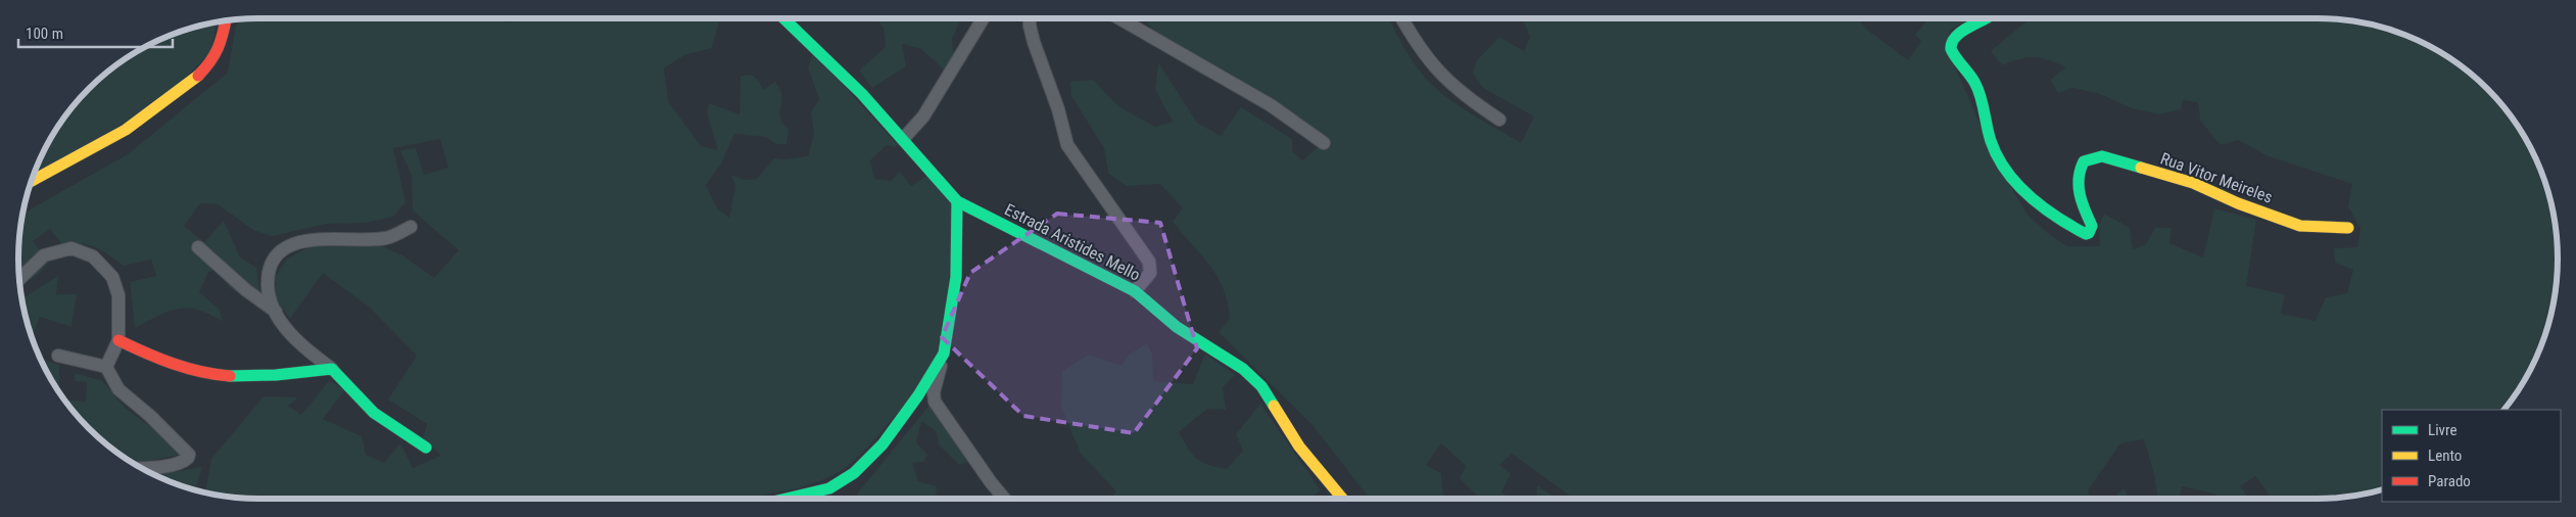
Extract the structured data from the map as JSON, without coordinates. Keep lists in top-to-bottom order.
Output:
{
  "streets": {
    "street": ["Rua Vitor Meireles", "Estrada Aristides Mello"]
  },
  "legend": ["Livre", "Lento", "Parado"],
  "scale_bar": "100 m"
}
